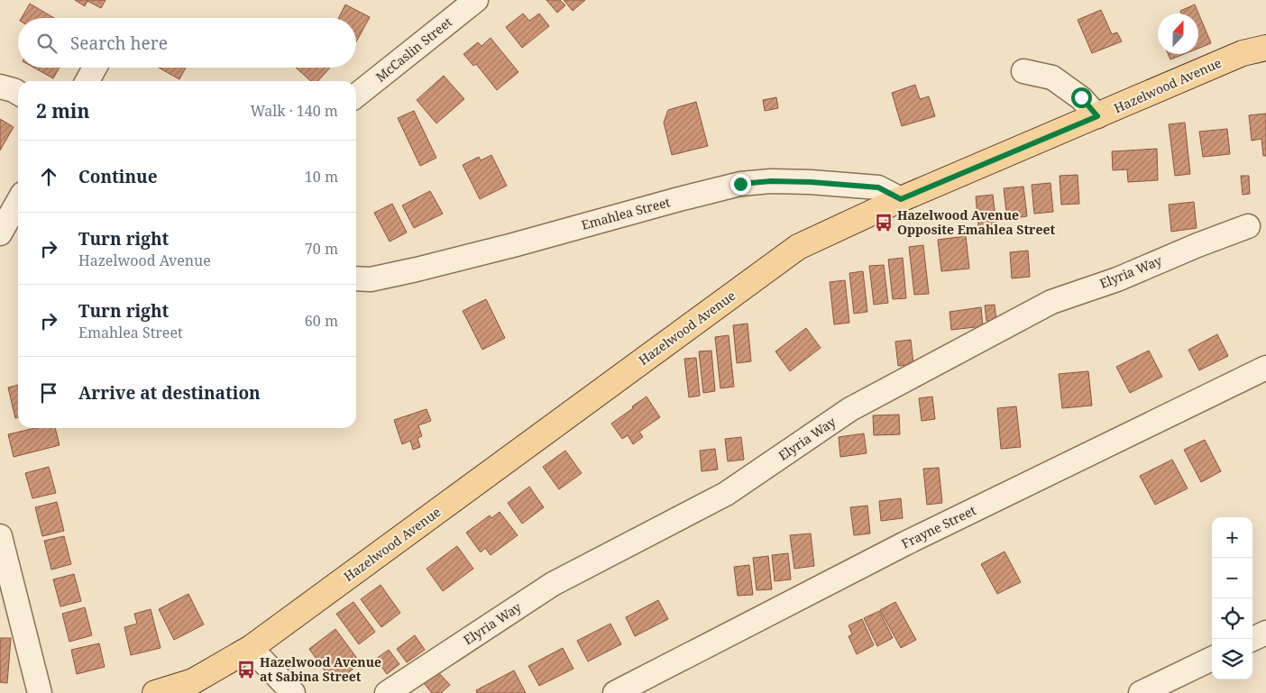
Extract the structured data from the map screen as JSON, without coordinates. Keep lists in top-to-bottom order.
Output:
{
  "streets": {
    "main road": ["Hazelwood Avenue"],
    "street": [
      "McCaslin Street",
      "Emahlea Street",
      "Elyria Way",
      "Frayne Street"
    ]
  },
  "crossings": [
    ["Hazelwood Avenue", "Emahlea Street"]
  ],
  "places": {
    "bus stop": ["Hazelwood Avenue Opposite Emahlea Street", "Hazelwood Avenue at Sabina Street"]
  },
  "north": "top",
  "page": {
    "search": "Search here",
    "heading": ["2 min", "Walk · 140 m"],
    "list": [
      ["Continue", "10 m"],
      ["Turn right", "Hazelwood Avenue", "70 m"],
      ["Turn right", "Emahlea Street", "60 m"],
      "Arrive at destination"
    ],
    "map_buttons": ["+", "−"]
  }
}
